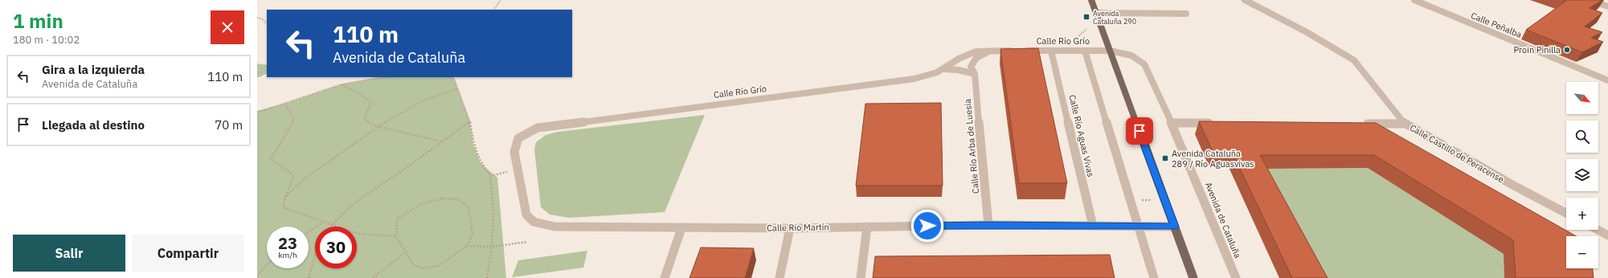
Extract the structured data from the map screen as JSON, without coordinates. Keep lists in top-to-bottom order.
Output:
{
  "streets": {
    "street": [
      "Calle Peñalba",
      "Calle Río Grío",
      "Calle Río Aguas Vivas",
      "Calle Río Arba de Luesia",
      "Calle Castillo de Peracense",
      "Avenida de Cataluña",
      "Calle Río Martín"
    ]
  },
  "crossings": [
    ["Calle Río Grío", "Calle Río Aguas Vivas"],
    ["Calle Río Grío", "Calle Río Arba de Luesia"],
    ["Calle Río Grío", "Avenida de Cataluña"],
    ["Calle Río Grío", "Calle Río Martín"],
    ["Calle Río Aguas Vivas", "Calle Río Martín"],
    ["Calle Río Arba de Luesia", "Calle Río Martín"]
  ],
  "places": {
    "transit": ["Avenida Cataluña 290", "Avenida Cataluña 289 / Río Aguasvivas"],
    "other": ["Proin Pinilla"]
  },
  "north": "bottom right",
  "page": {
    "heading": ["1 min", "180 m · 10:02"],
    "turn": ["110 m", "Avenida de Cataluña"],
    "list": [
      {
        "name": "Gira a la izquierda",
        "note": "Avenida de Cataluña",
        "value": "110 m"
      },
      {
        "name": "Llegada al destino",
        "value": "70 m"
      }
    ],
    "map_buttons": ["+", "−"],
    "speed": "23 km/h",
    "limit": "30",
    "buttons": ["Salir", "Compartir"]
  }
}
